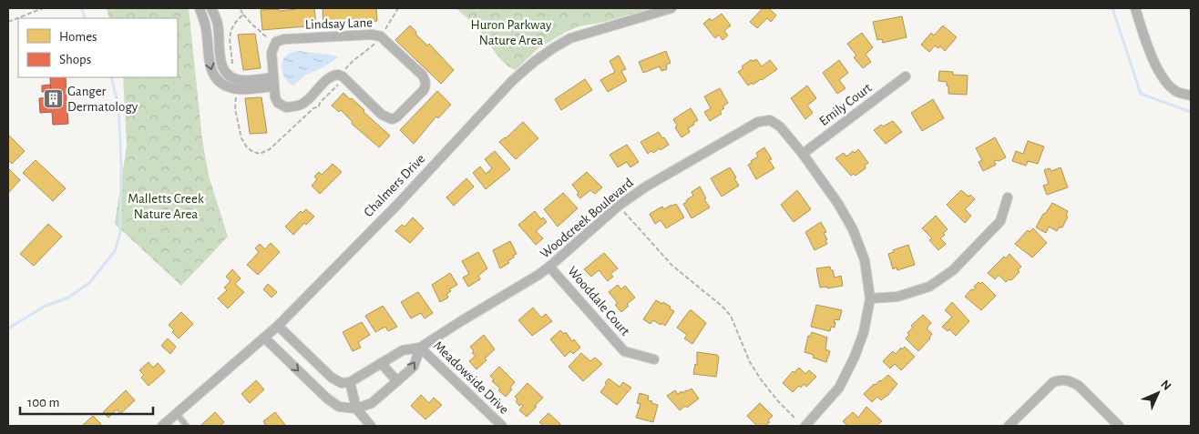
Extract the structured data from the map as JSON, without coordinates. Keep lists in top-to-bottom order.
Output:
{
  "streets": {
    "street": [
      "Lindsay Lane",
      "Emily Court",
      "Chalmers Drive",
      "Woodcreek Boulevard",
      "Wooddale Court",
      "Meadowside Drive"
    ]
  },
  "crossings": [
    ["Emily Court", "Woodcreek Boulevard"],
    ["Woodcreek Boulevard", "Wooddale Court"],
    ["Woodcreek Boulevard", "Meadowside Drive"]
  ],
  "parks": ["Huron Parkway Nature Area", "Malletts Creek Nature Area"],
  "places": {
    "building": ["Ganger Dermatology"]
  },
  "legend": ["Homes", "Shops"],
  "scale_bar": "100 m",
  "north": "top right"
}
